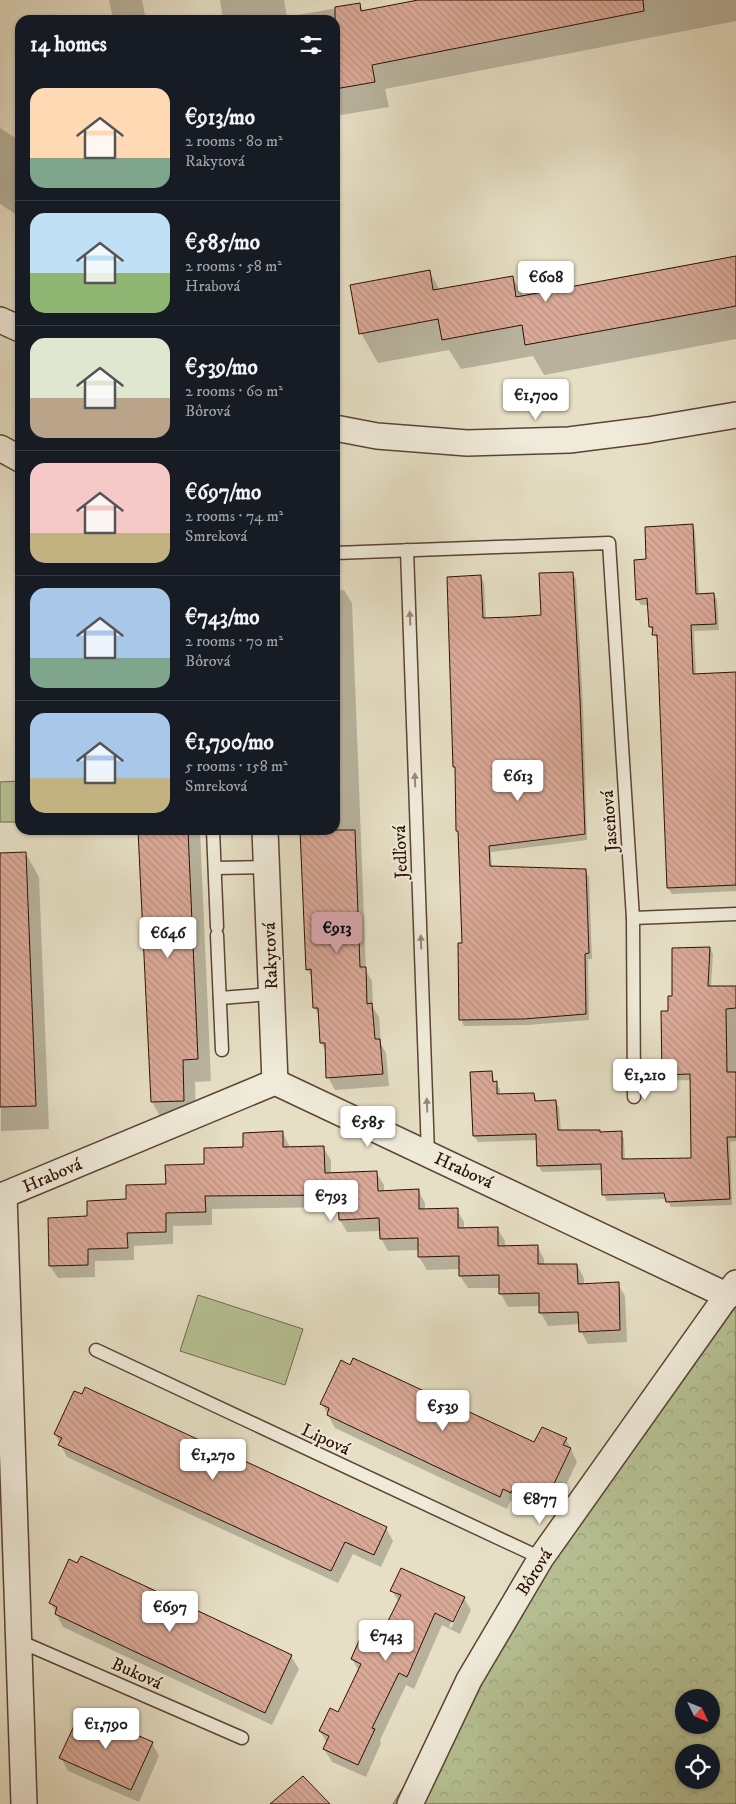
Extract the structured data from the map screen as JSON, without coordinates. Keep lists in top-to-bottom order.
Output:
{
  "streets": {
    "street": ["Rakytová", "Hrabová", "Bôrová"],
    "lane": [
      "Jaseňová",
      "Jedľová",
      "Lipová",
      "Buková"
    ]
  },
  "crossings": [
    ["Jaseňová", "Jedľová"],
    ["Jedľová", "Hrabová"],
    ["Rakytová", "Hrabová"],
    ["Hrabová", "Bôrová"],
    ["Lipová", "Bôrová"]
  ],
  "one_way": ["Jedľová"],
  "north": "bottom right",
  "page": {
    "heading": "14 homes",
    "list": [
      {
        "name": "€913/mo",
        "note": "2 rooms · 80 m² · Rakytová"
      },
      {
        "name": "€585/mo",
        "note": "2 rooms · 58 m² · Hrabová"
      },
      {
        "name": "€539/mo",
        "note": "2 rooms · 60 m² · Bôrová"
      },
      {
        "name": "€697/mo",
        "note": "2 rooms · 74 m² · Smreková"
      },
      {
        "name": "€743/mo",
        "note": "2 rooms · 70 m² · Bôrová"
      },
      {
        "name": "€1,790/mo",
        "note": "5 rooms · 158 m² · Smreková"
      }
    ],
    "price": [
      "€608",
      "€1,700",
      "€613",
      "€913",
      "€646",
      "€1,210",
      "€585",
      "€793",
      "€539",
      "€1,270",
      "€877",
      "€697",
      "€743",
      "€1,790"
    ]
  }
}
